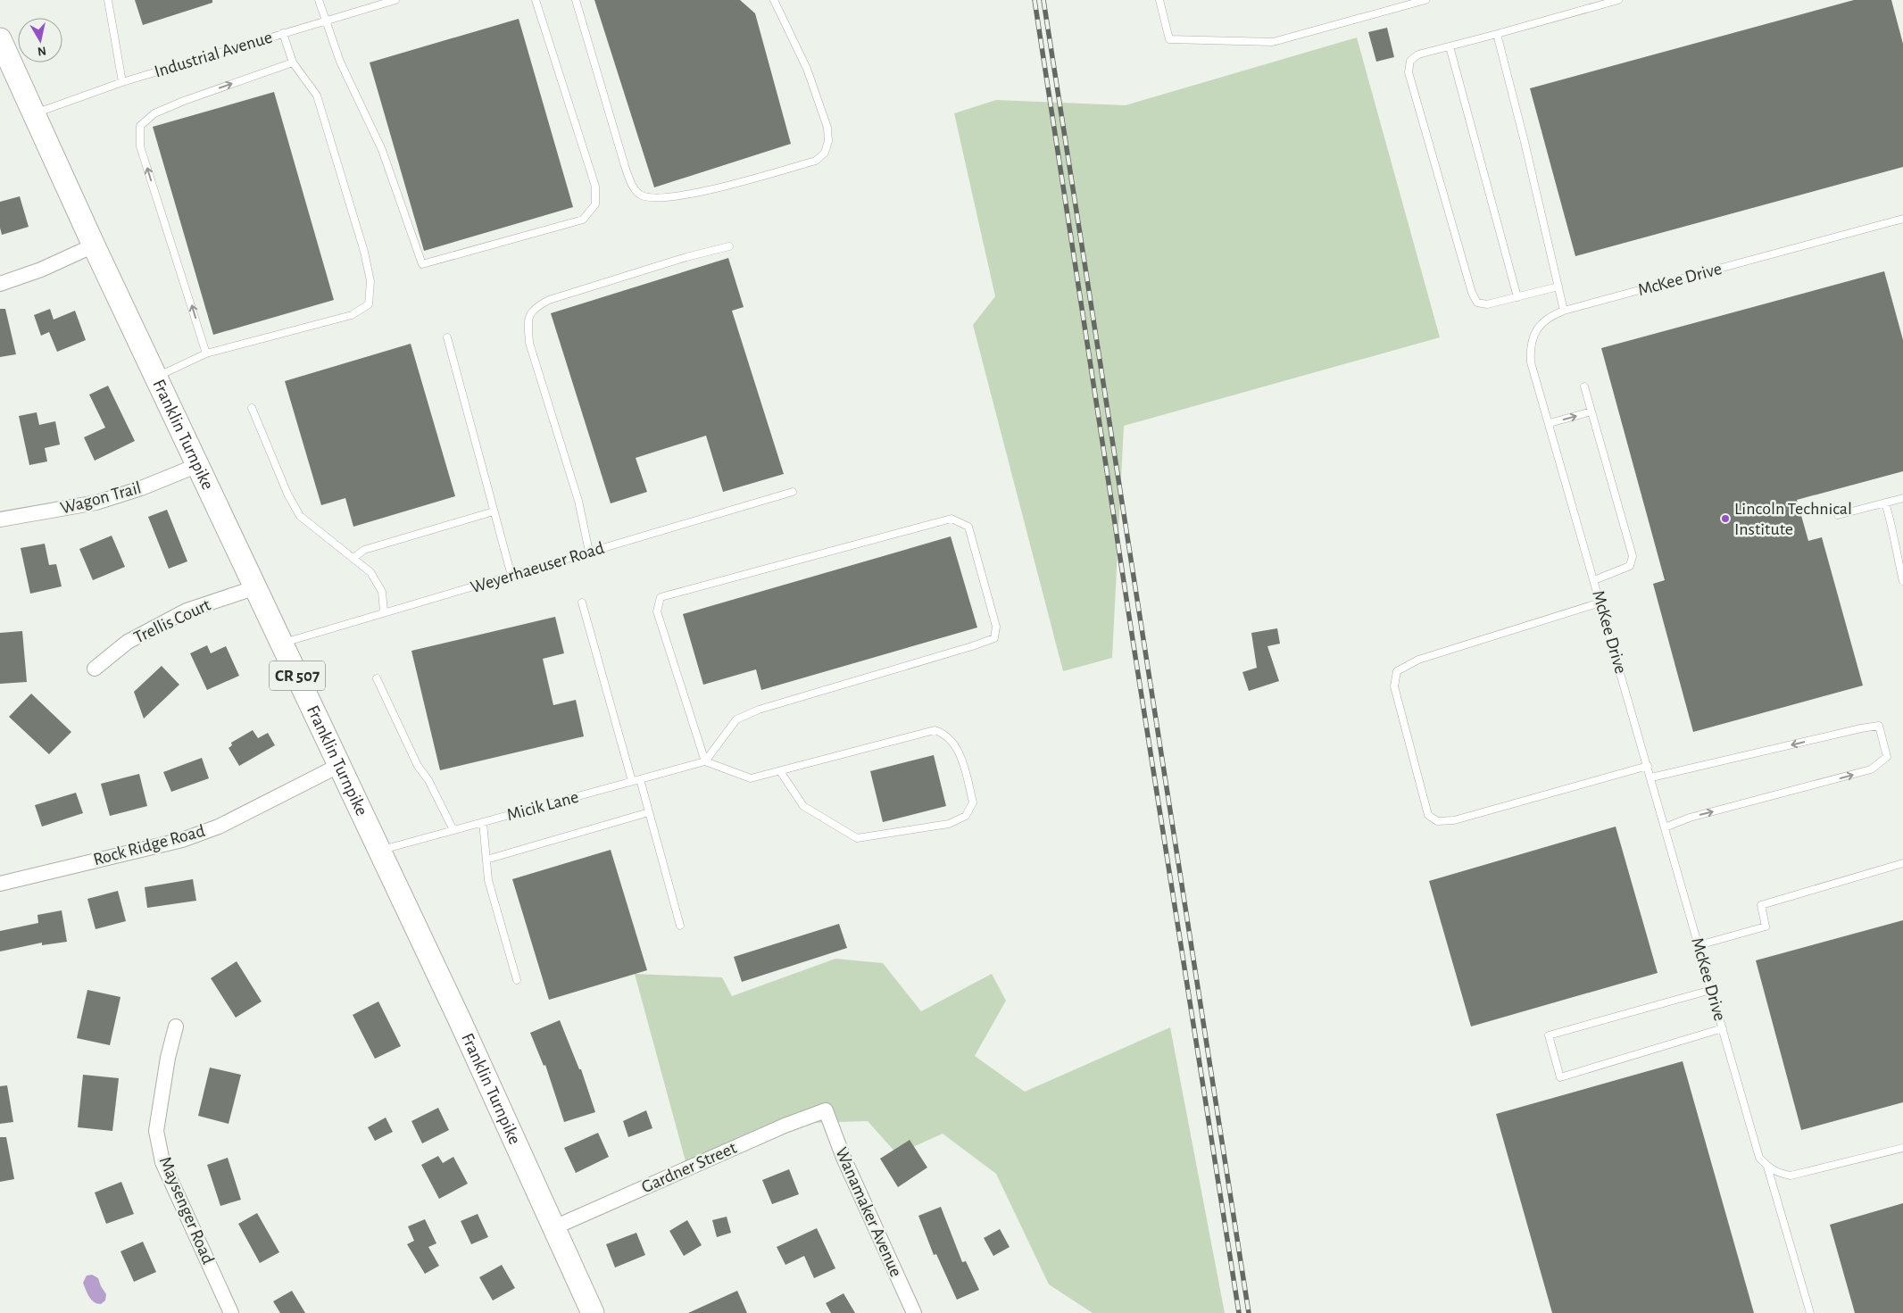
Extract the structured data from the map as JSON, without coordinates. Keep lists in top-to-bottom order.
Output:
{
  "streets": {
    "main road": ["Franklin Turnpike", "CR 507"],
    "street": [
      "Wagon Trail",
      "Trellis Court",
      "Rock Ridge Road",
      "Gardner Street",
      "Maysenger Road",
      "Wanamaker Avenue"
    ],
    "lane": [
      "Industrial Avenue",
      "McKee Drive",
      "Weyerhaeuser Road",
      "Micik Lane"
    ]
  },
  "crossings": [
    ["Industrial Avenue", "Franklin Turnpike"],
    ["Franklin Turnpike", "Wagon Trail"],
    ["Franklin Turnpike", "Weyerhaeuser Road"],
    ["Franklin Turnpike", "Trellis Court"],
    ["Franklin Turnpike", "Micik Lane"],
    ["Franklin Turnpike", "Rock Ridge Road"],
    ["Franklin Turnpike", "Gardner Street"],
    ["Gardner Street", "Wanamaker Avenue"]
  ],
  "places": ["Lincoln Technical Institute"],
  "north": "bottom"
}
